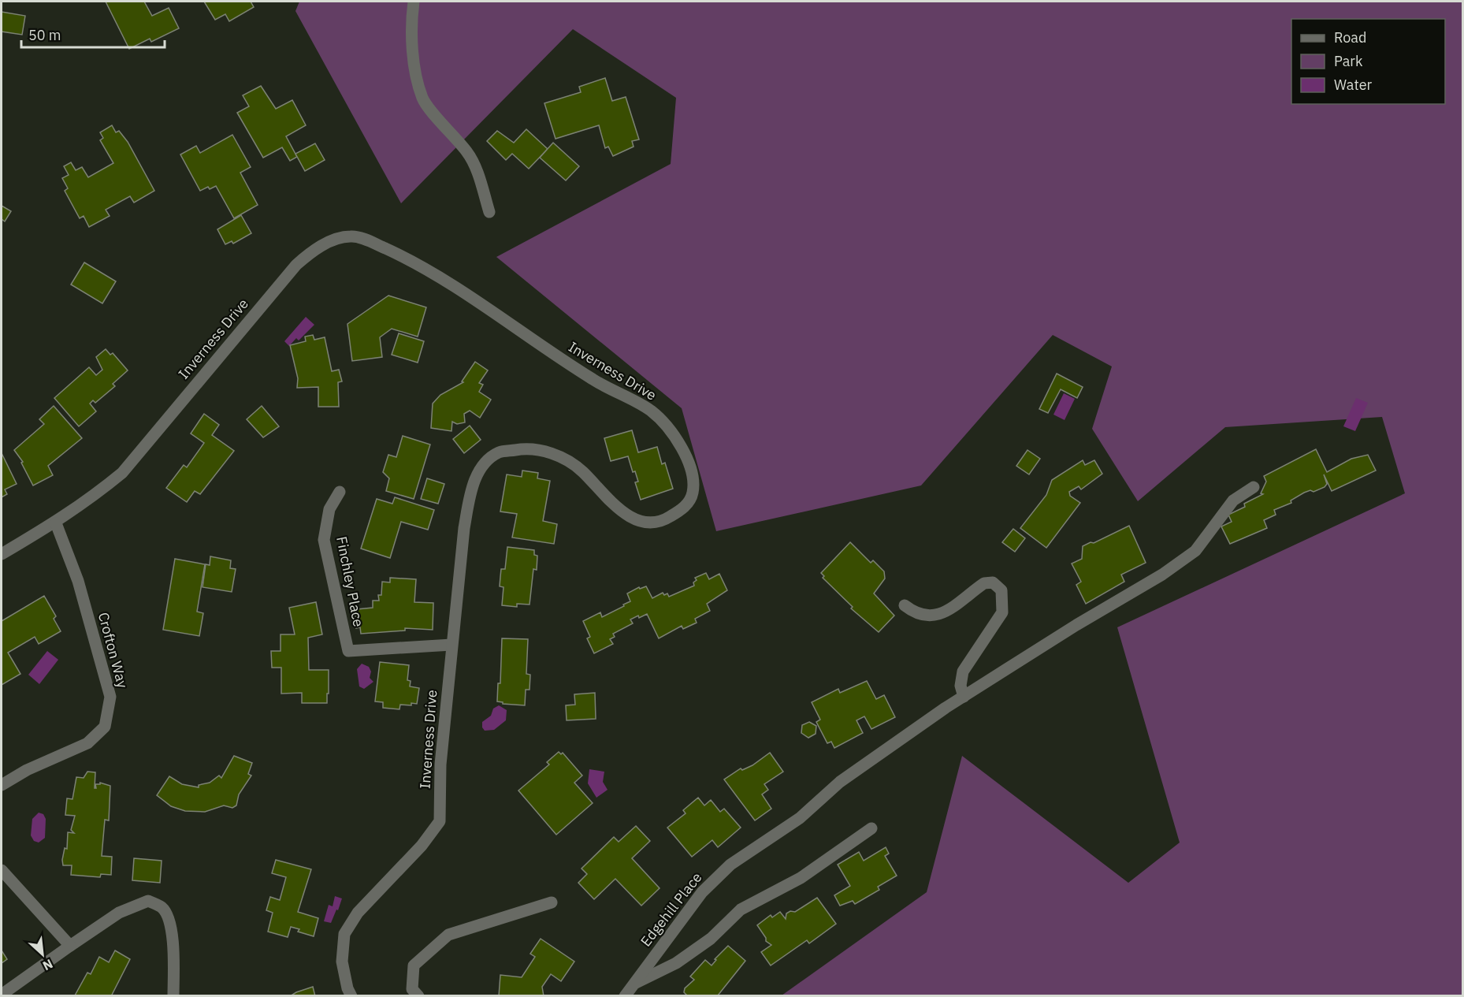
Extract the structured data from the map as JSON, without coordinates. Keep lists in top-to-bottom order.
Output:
{
  "streets": {
    "street": [
      "Inverness Drive",
      "Finchley Place",
      "Crofton Way",
      "Edgehill Place"
    ]
  },
  "crossings": [
    ["Inverness Drive", "Finchley Place"],
    ["Inverness Drive", "Crofton Way"]
  ],
  "legend": ["Road", "Park", "Water"],
  "scale_bar": "50 m",
  "north": "bottom right"
}
